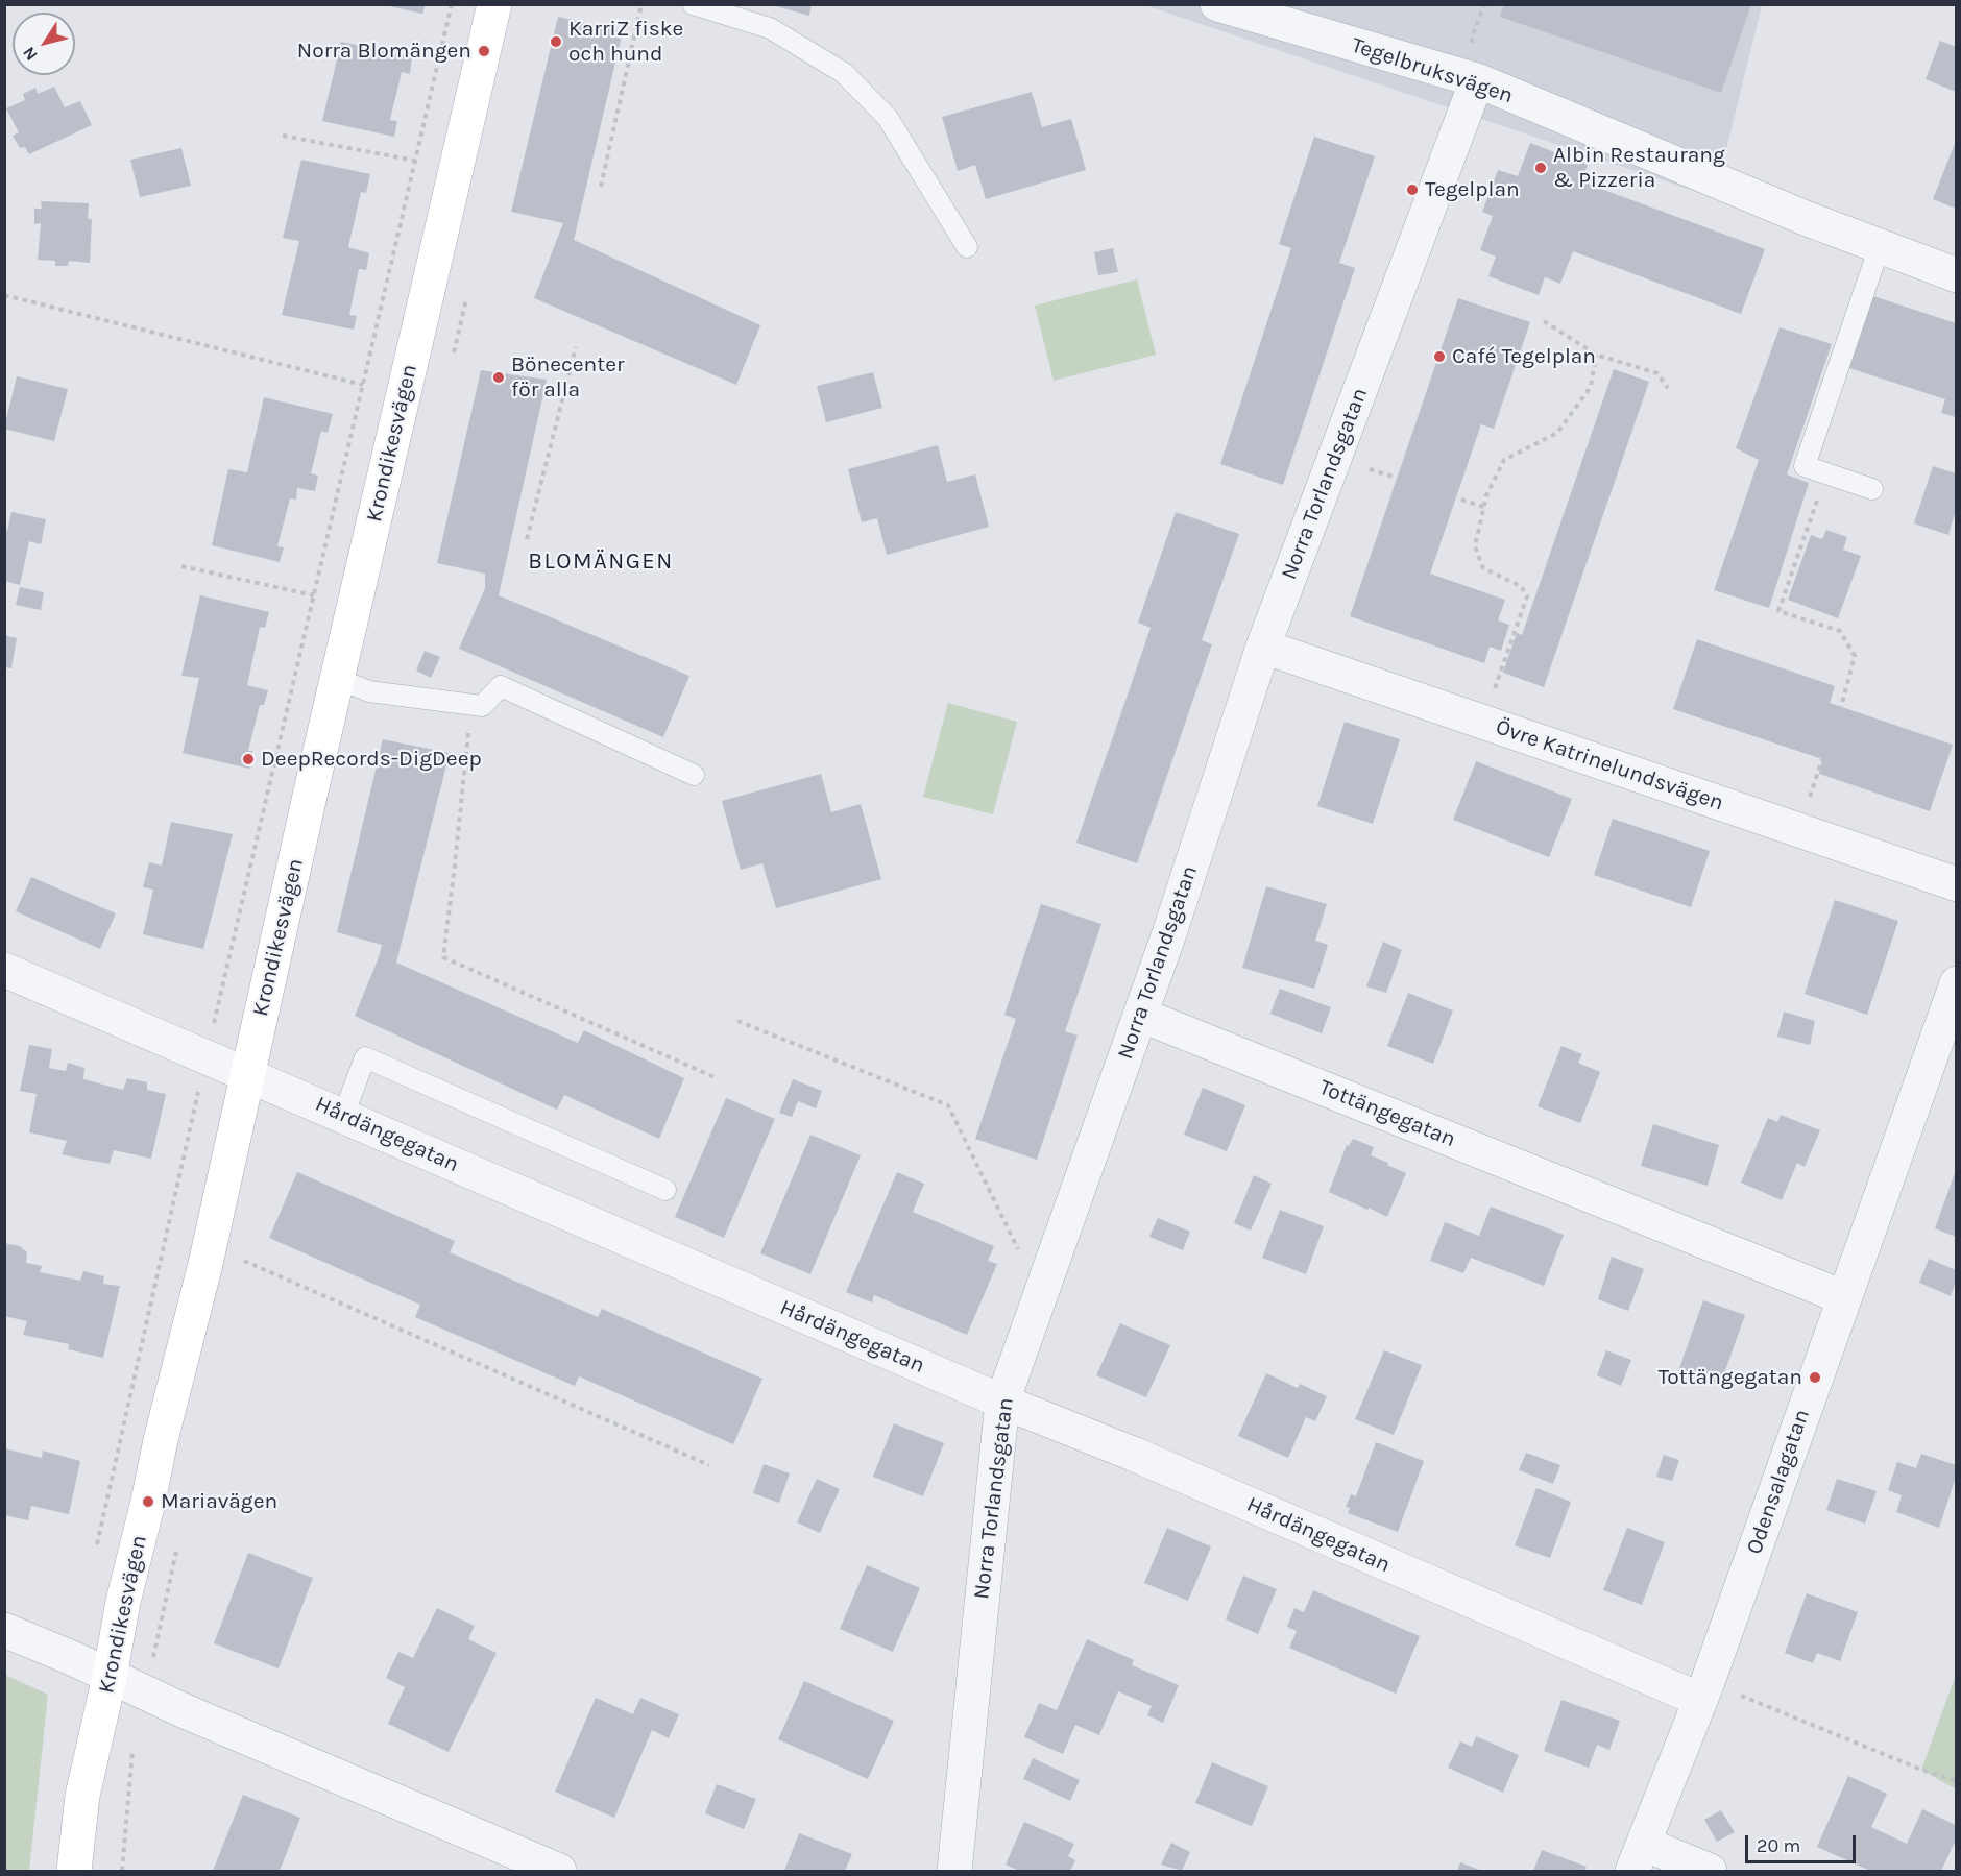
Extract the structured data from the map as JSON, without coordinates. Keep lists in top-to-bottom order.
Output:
{
  "streets": {
    "street": [
      "Tegelbruksvägen",
      "Krondikesvägen",
      "Norra Torlandsgatan",
      "Övre Katrinelundsvägen",
      "Tottängegatan",
      "Hårdängegatan",
      "Odensalagatan"
    ]
  },
  "crossings": [
    ["Tegelbruksvägen", "Norra Torlandsgatan"],
    ["Krondikesvägen", "Hårdängegatan"],
    ["Norra Torlandsgatan", "Övre Katrinelundsvägen"],
    ["Norra Torlandsgatan", "Tottängegatan"],
    ["Norra Torlandsgatan", "Hårdängegatan"],
    ["Tottängegatan", "Odensalagatan"],
    ["Hårdängegatan", "Odensalagatan"]
  ],
  "districts": ["BLOMÄNGEN"],
  "places": [
    "KarriZ fiske och hund",
    "Norra Blomängen",
    "Albin Restaurang & Pizzeria",
    "Tegelplan",
    "Café Tegelplan",
    "Bönecenter för alla",
    "DeepRecords-DigDeep",
    "Tottängegatan",
    "Mariavägen"
  ],
  "scale_bar": "20 m",
  "north": "bottom left"
}
